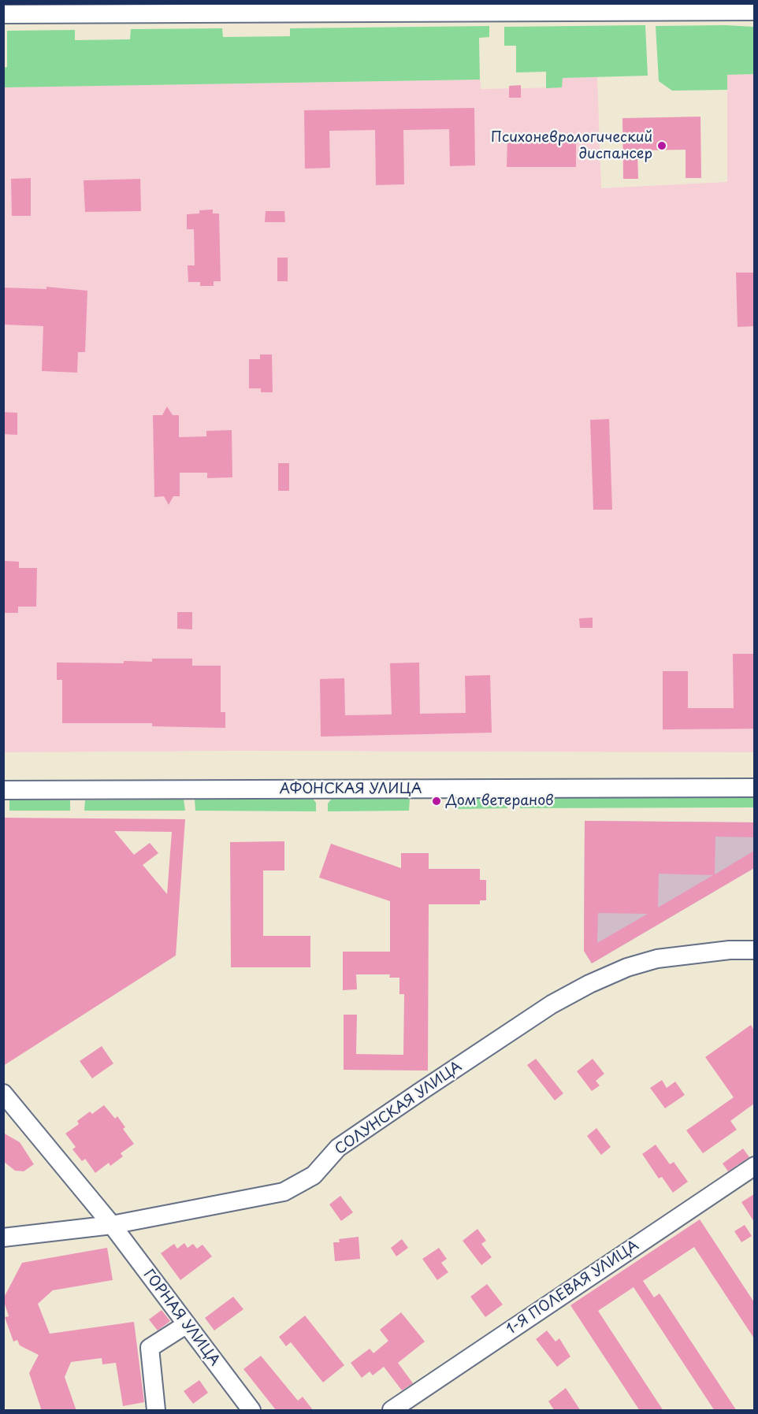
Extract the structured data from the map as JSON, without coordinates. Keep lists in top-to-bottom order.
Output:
{
  "streets": {
    "street": [
      "АФОНСКАЯ УЛИЦА",
      "СОЛУНСКАЯ УЛИЦА",
      "1-Я ПОЛЕВАЯ УЛИЦА",
      "ГОРНАЯ УЛИЦА"
    ]
  },
  "crossings": [
    ["СОЛУНСКАЯ УЛИЦА", "ГОРНАЯ УЛИЦА"]
  ],
  "places": ["Психоневрологический диспансер", "Дом ветеранов"]
}
